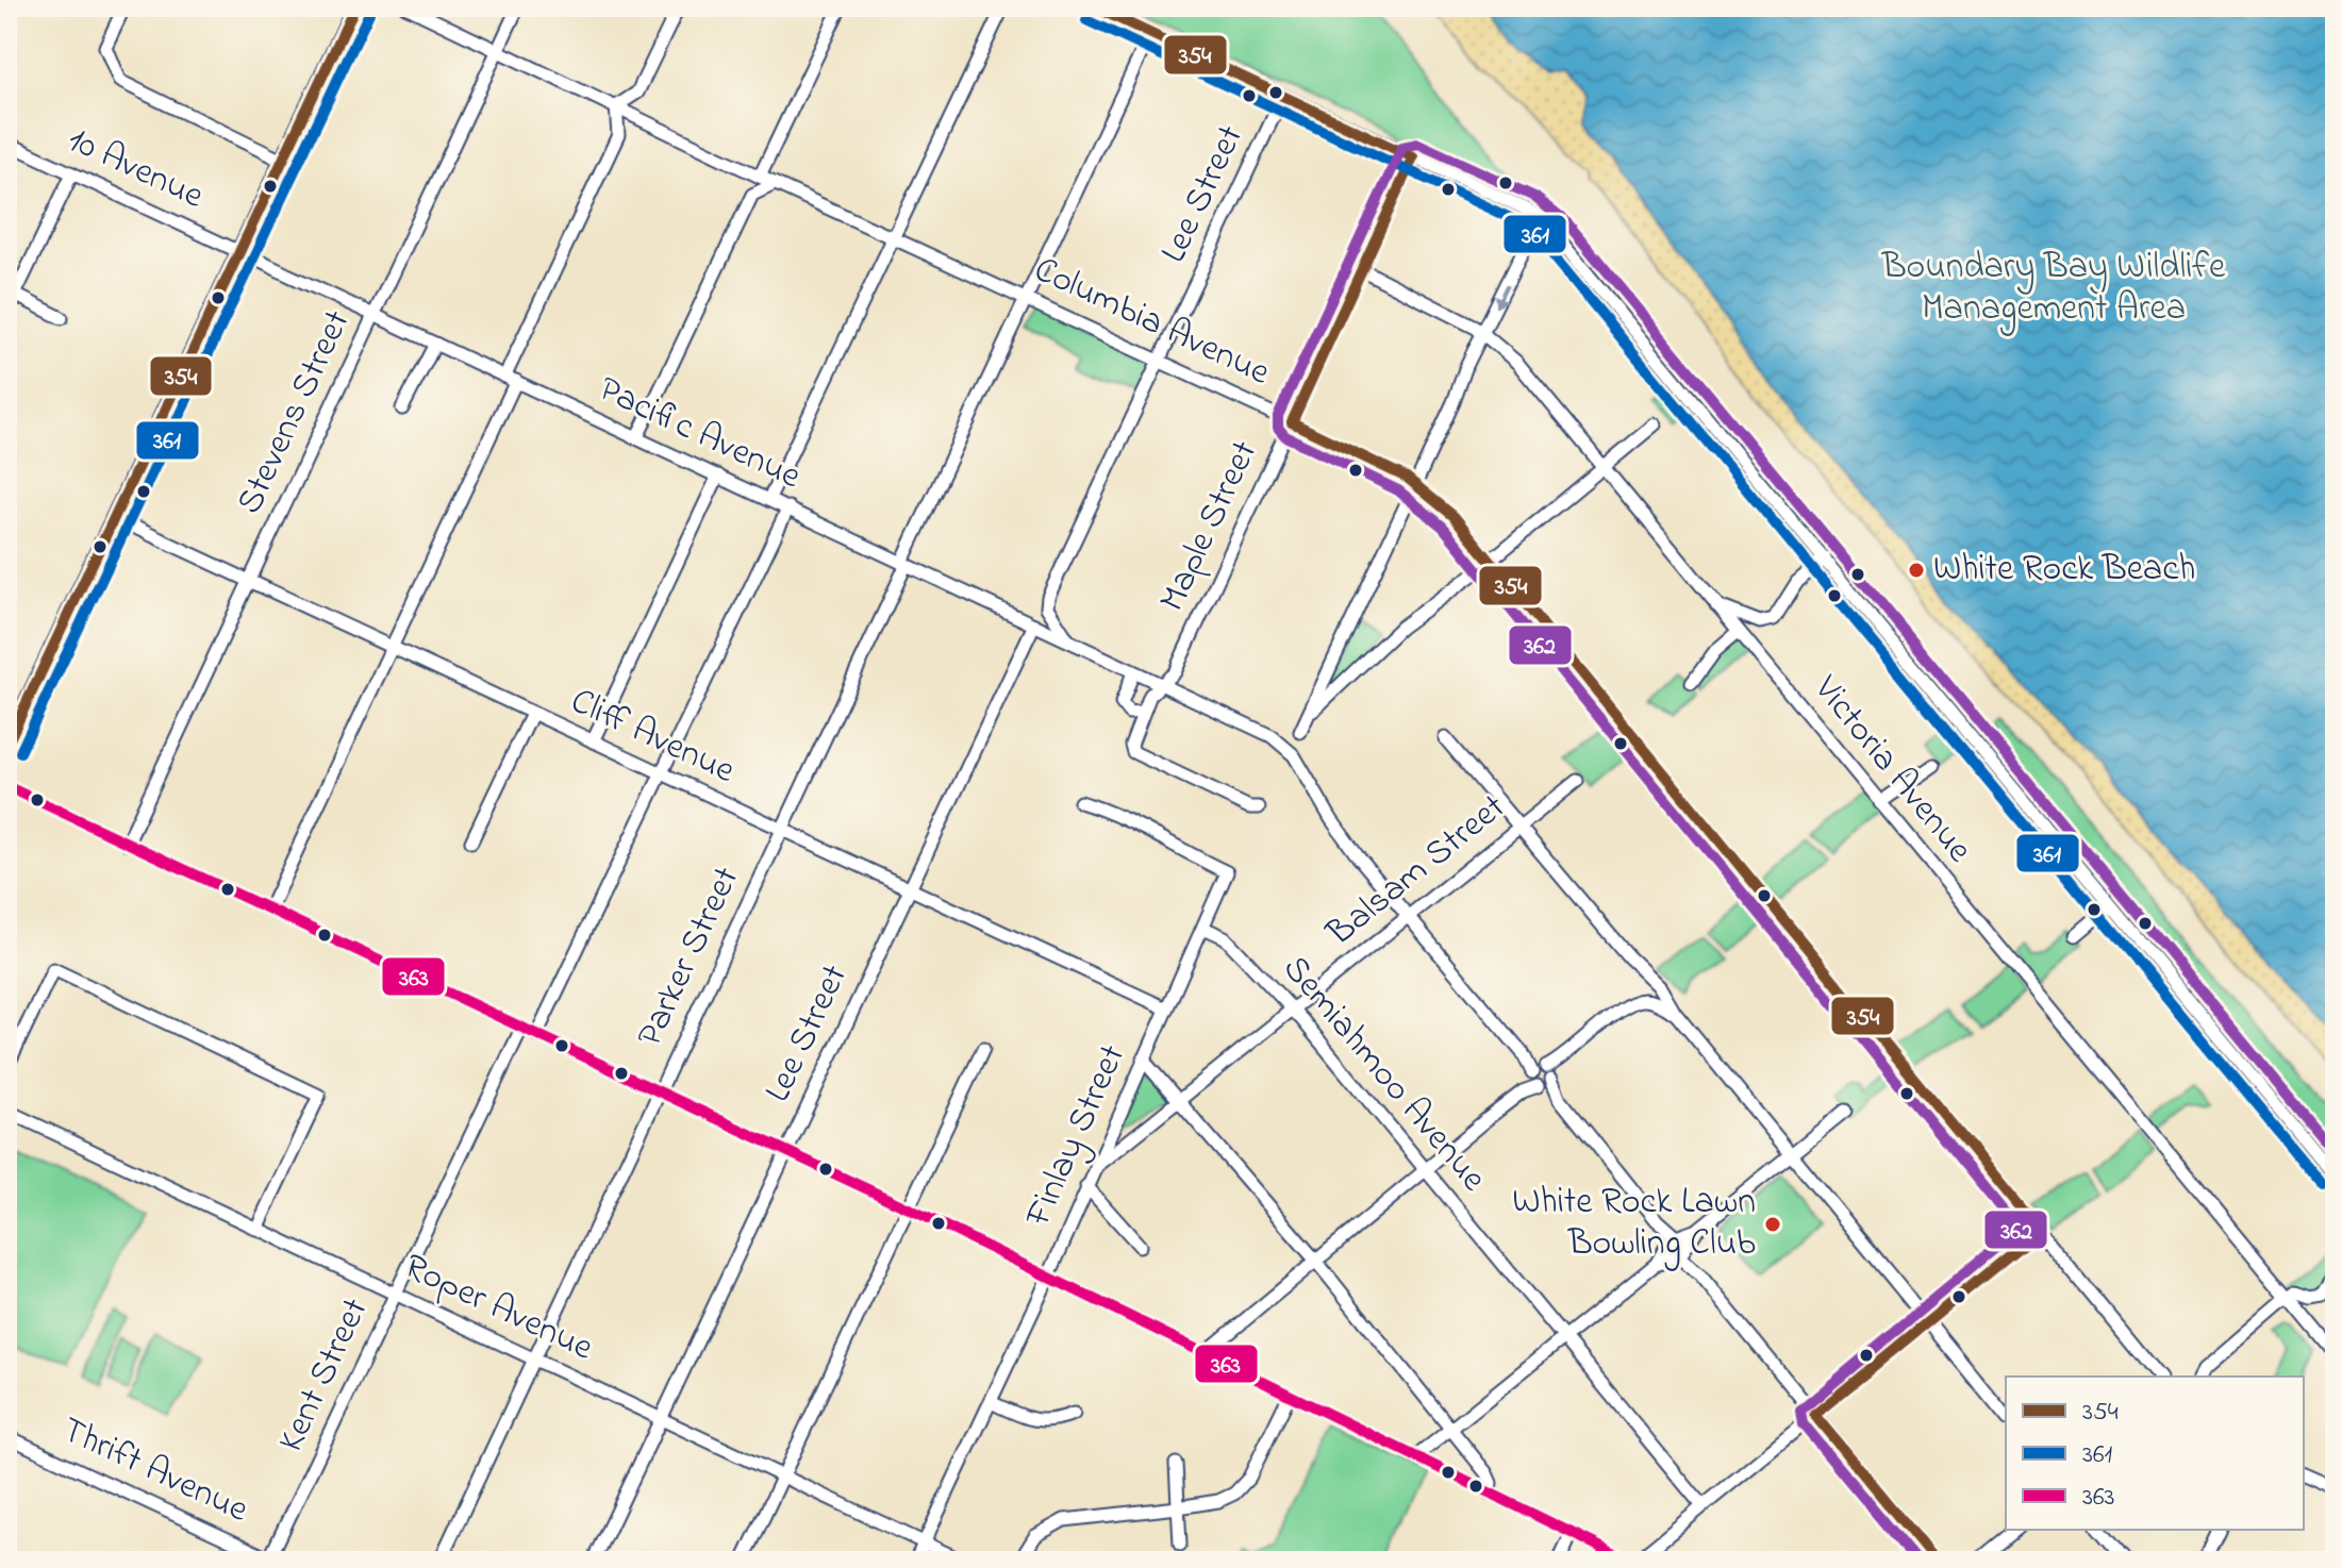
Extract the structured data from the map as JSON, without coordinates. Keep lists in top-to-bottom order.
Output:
{
  "streets": {
    "street": [
      "10 Avenue",
      "Lee Street",
      "Columbia Avenue",
      "Stevens Street",
      "Pacific Avenue",
      "Maple Street",
      "Cliff Avenue",
      "Victoria Avenue",
      "Balsam Street",
      "Parker Street",
      "Semiahmoo Avenue",
      "Finlay Street",
      "Roper Avenue",
      "Kent Street",
      "Thrift Avenue"
    ]
  },
  "crossings": [
    ["10 Avenue", "Pacific Avenue"],
    ["Lee Street", "Columbia Avenue"],
    ["Lee Street", "Pacific Avenue"],
    ["Lee Street", "Cliff Avenue"],
    ["Lee Street", "Roper Avenue"],
    ["Columbia Avenue", "Stevens Street"],
    ["Columbia Avenue", "Maple Street"],
    ["Columbia Avenue", "Parker Street"],
    ["Stevens Street", "Pacific Avenue"],
    ["Stevens Street", "Cliff Avenue"],
    ["Pacific Avenue", "Maple Street"],
    ["Pacific Avenue", "Balsam Street"],
    ["Pacific Avenue", "Parker Street"],
    ["Maple Street", "Victoria Avenue"],
    ["Cliff Avenue", "Parker Street"],
    ["Cliff Avenue", "Finlay Street"],
    ["Balsam Street", "Semiahmoo Avenue"],
    ["Balsam Street", "Finlay Street"],
    ["Parker Street", "Roper Avenue"],
    ["Semiahmoo Avenue", "Finlay Street"],
    ["Finlay Street", "Roper Avenue"],
    ["Roper Avenue", "Kent Street"],
    ["Kent Street", "Thrift Avenue"]
  ],
  "parks": ["Boundary Bay Wildlife Management Area"],
  "places": ["White Rock Beach", "White Rock Lawn Bowling Club"],
  "lines": [
    "transit line 354",
    "transit line 361",
    "transit line 362",
    "transit line 363"
  ],
  "legend": ["354", "361", "363"]
}
